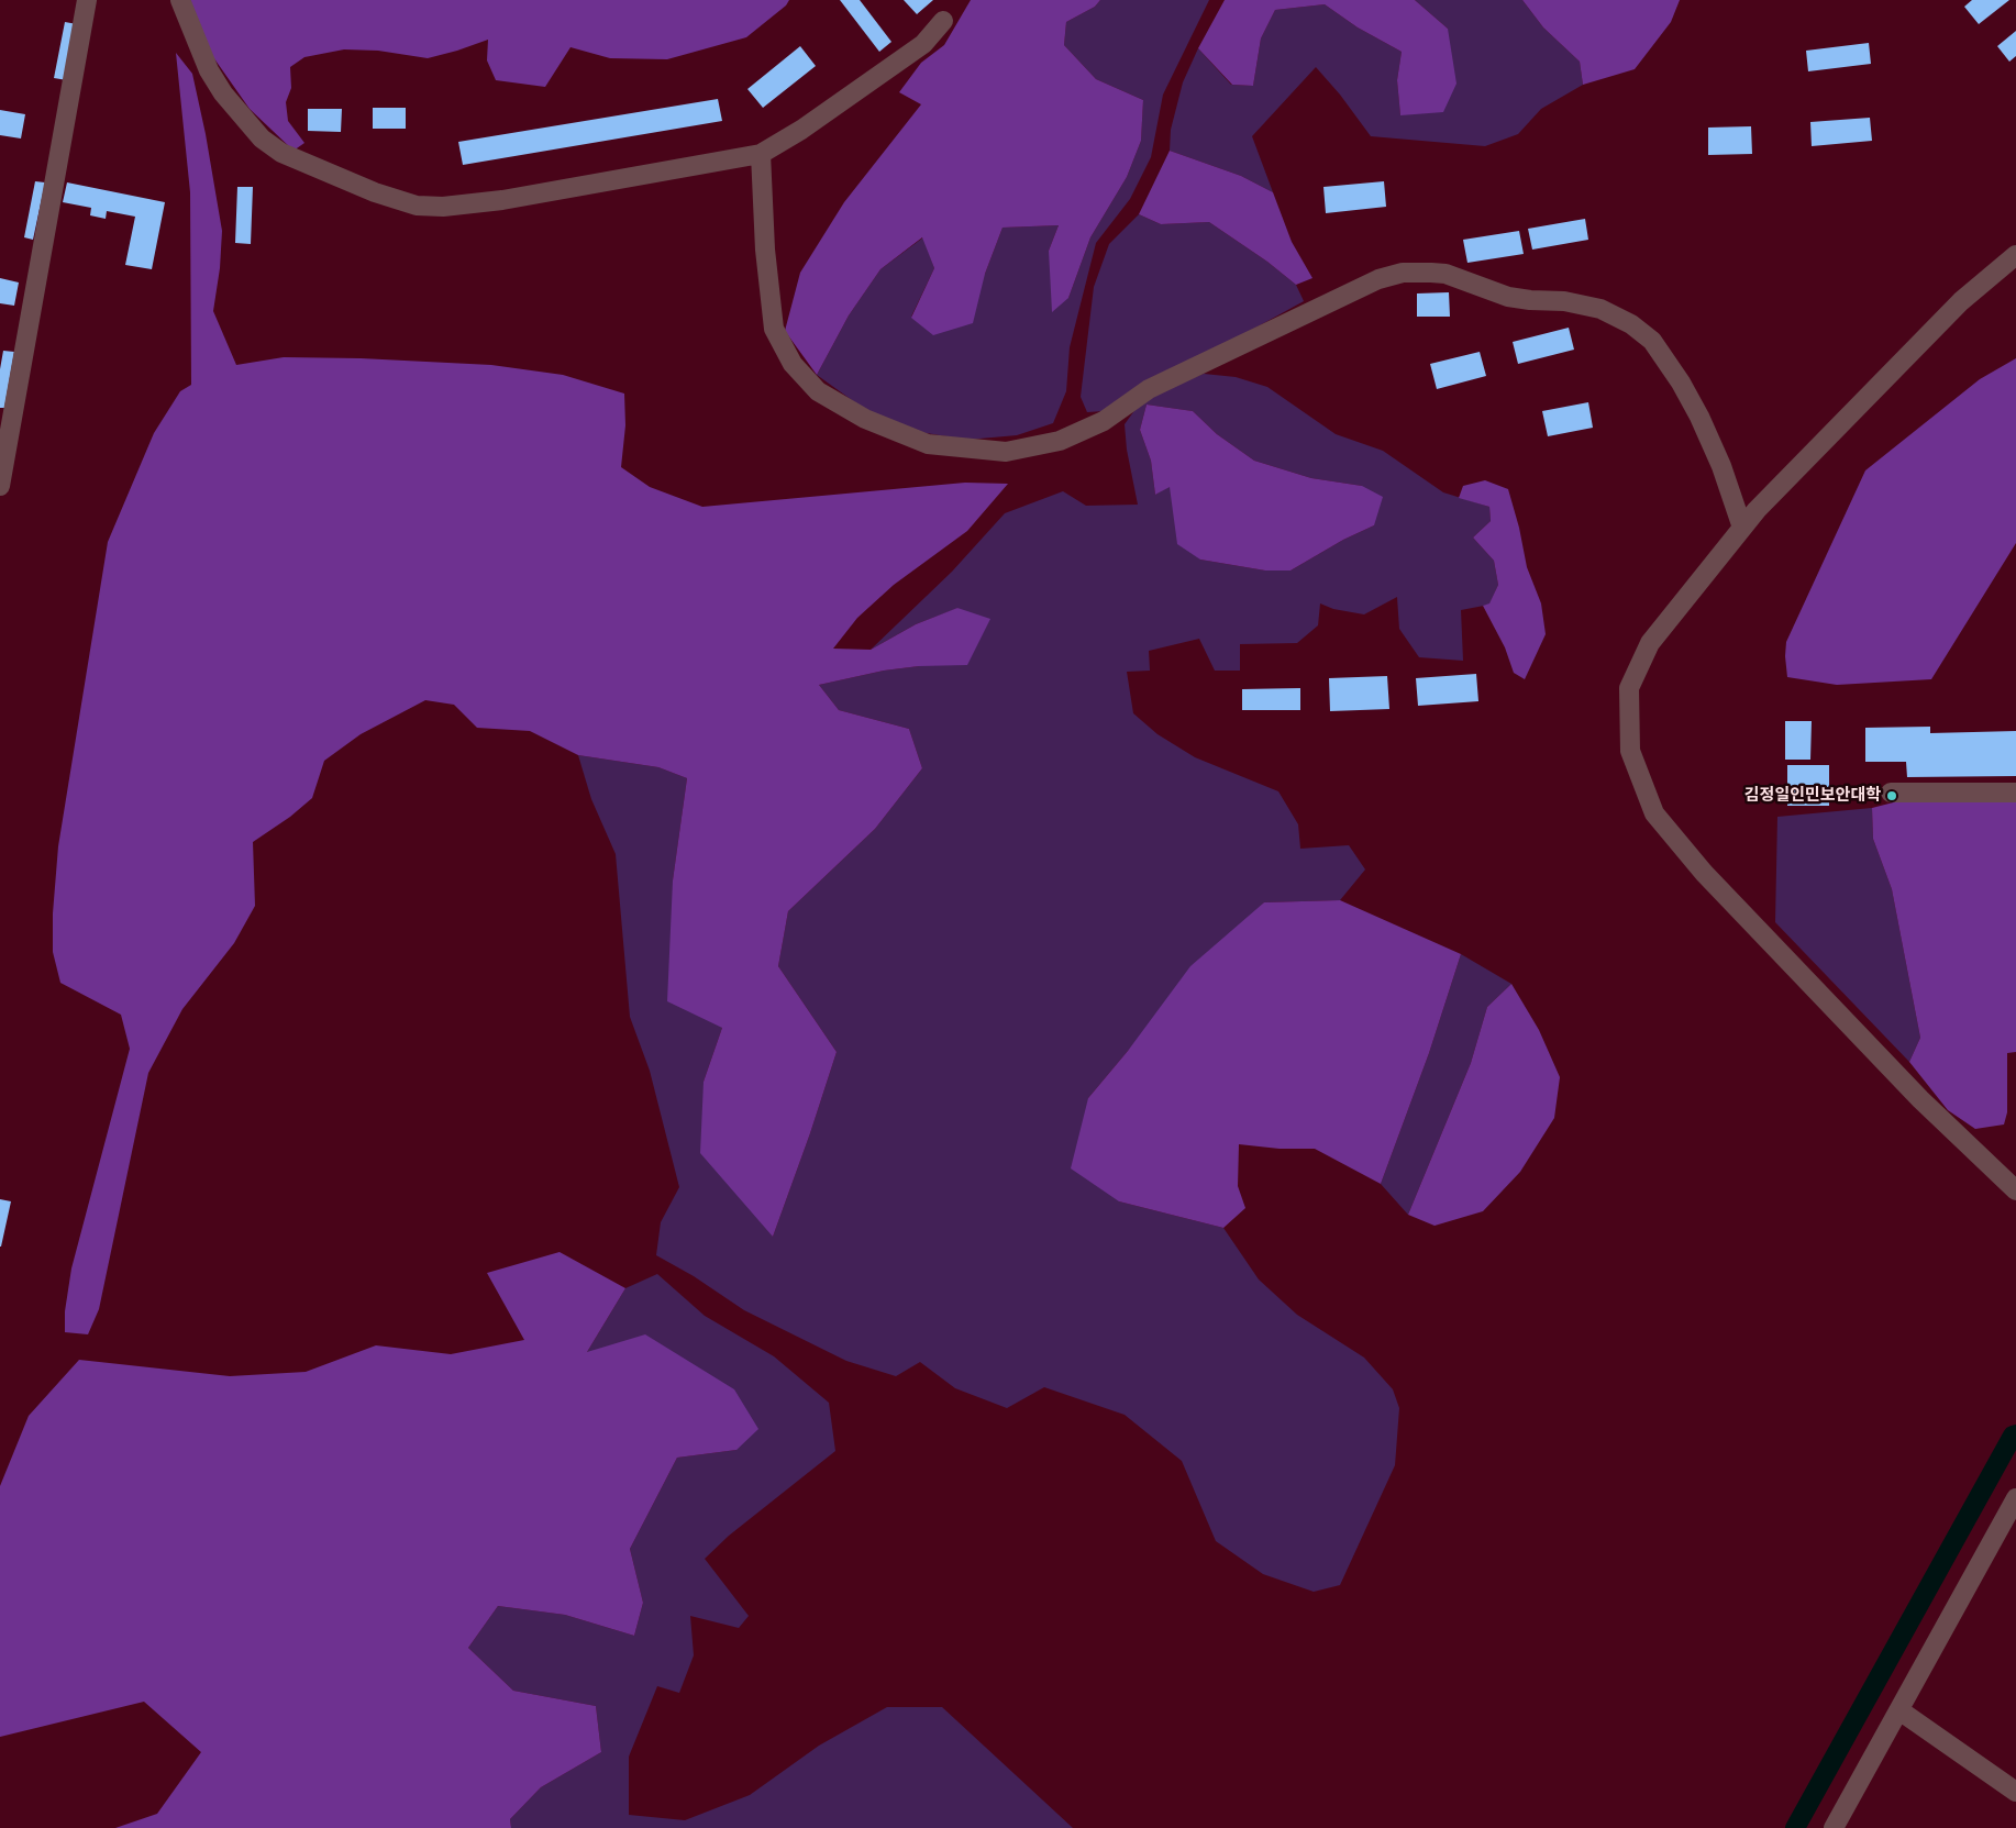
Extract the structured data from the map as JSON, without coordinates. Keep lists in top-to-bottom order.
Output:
{
  "places": ["김정일인민보안대학"]
}
